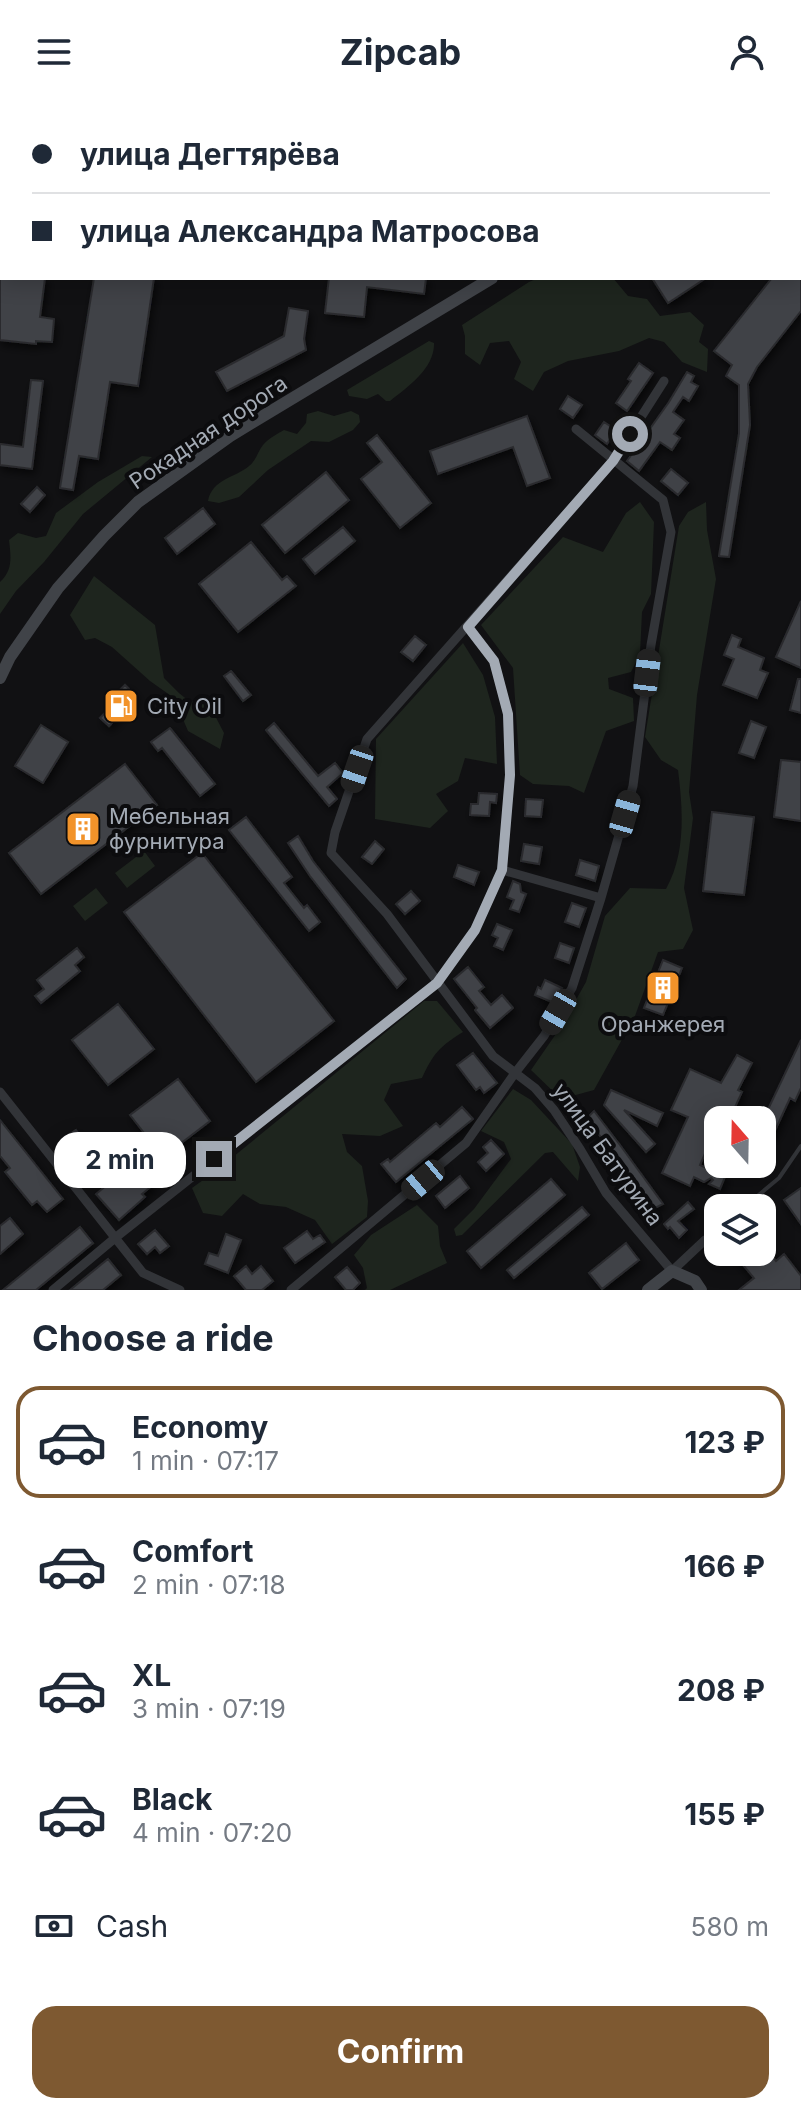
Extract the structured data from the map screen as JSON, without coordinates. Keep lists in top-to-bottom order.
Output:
{
  "streets": {
    "main road": ["Рокадная дорога", "улица Батурина"]
  },
  "places": {
    "fuel station": ["City Oil"],
    "building": ["Мебельная фурнитура", "Оранжерея"]
  },
  "north": "top",
  "page": {
    "header": "Zipcab",
    "banner": ["улица Дегтярёва", "улица Александра Матросова"],
    "bubble": "2 min",
    "heading": "Choose a ride",
    "list": [
      {
        "name": "Economy",
        "note": "1 min · 07:17",
        "value": "123 ₽"
      },
      {
        "name": "Comfort",
        "note": "2 min · 07:18",
        "value": "166 ₽"
      },
      {
        "name": "XL",
        "note": "3 min · 07:19",
        "value": "208 ₽"
      },
      {
        "name": "Black",
        "note": "4 min · 07:20",
        "value": "155 ₽"
      }
    ],
    "pay": ["Cash", "580 m"],
    "buttons": "Confirm"
  }
}
